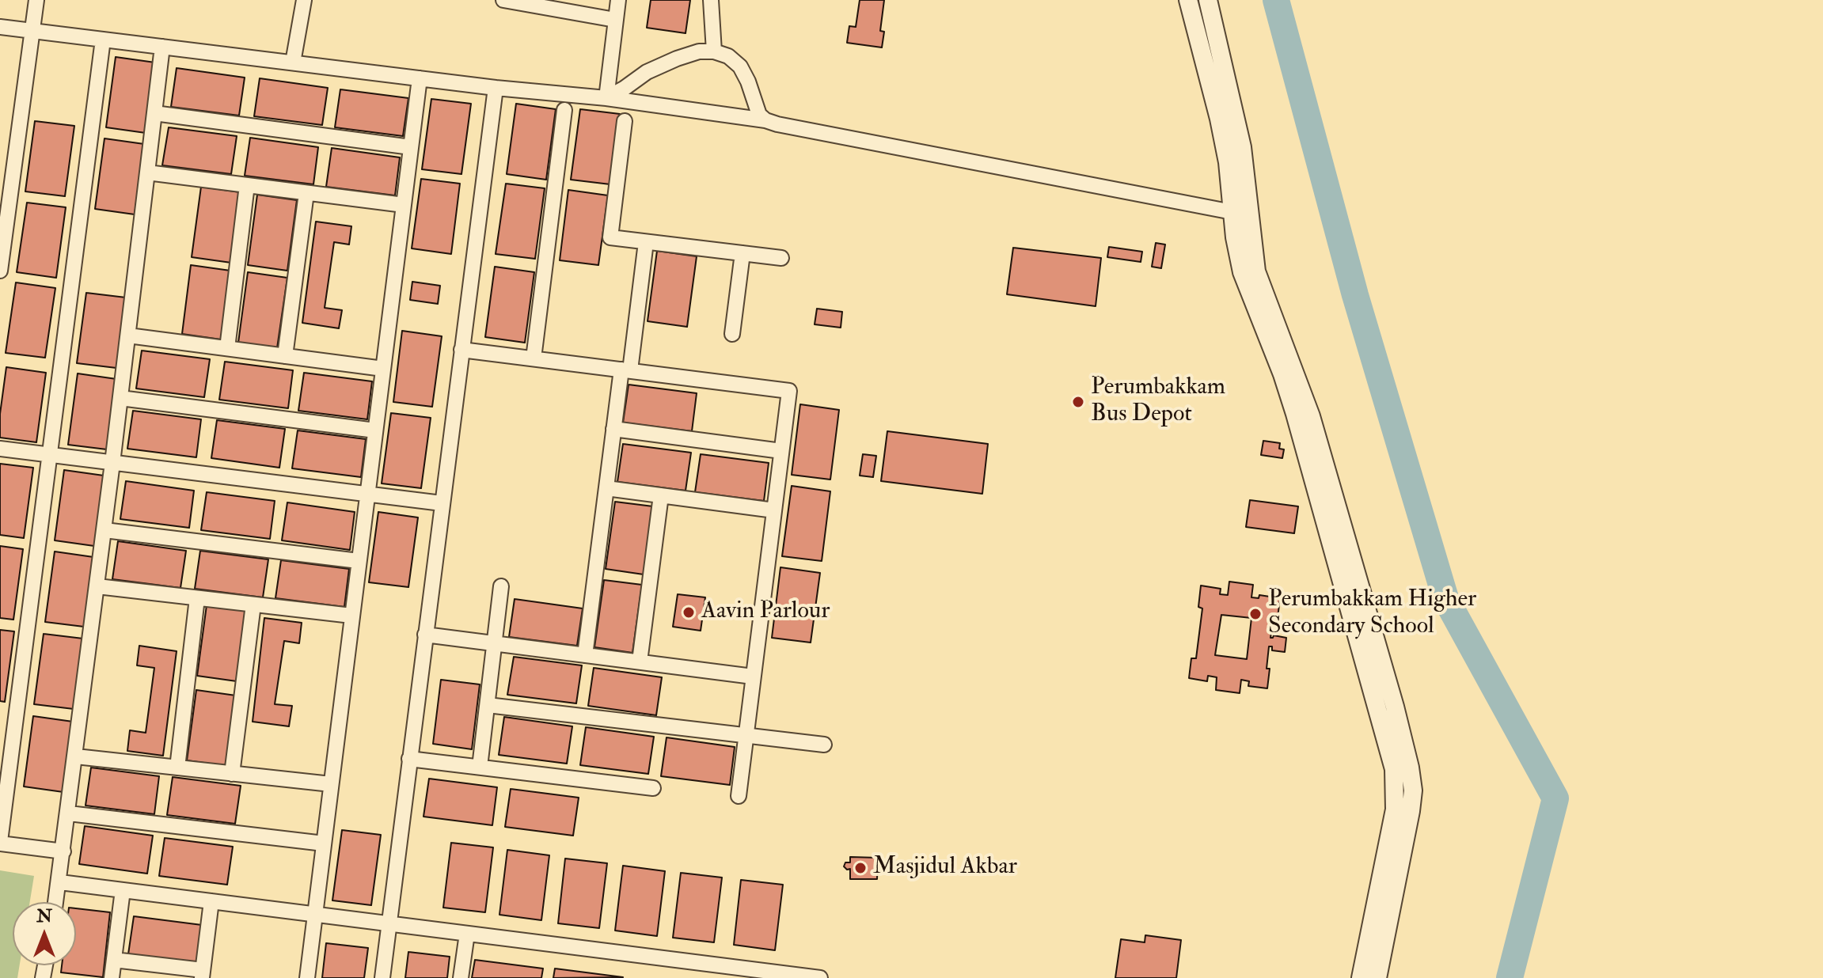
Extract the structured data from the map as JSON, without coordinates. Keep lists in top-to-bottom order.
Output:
{
  "places": [
    "Perumbakkam Bus Depot",
    "Aavin Parlour",
    "Perumbakkam Higher Secondary School",
    "Masjidul Akbar"
  ],
  "north": "top"
}
